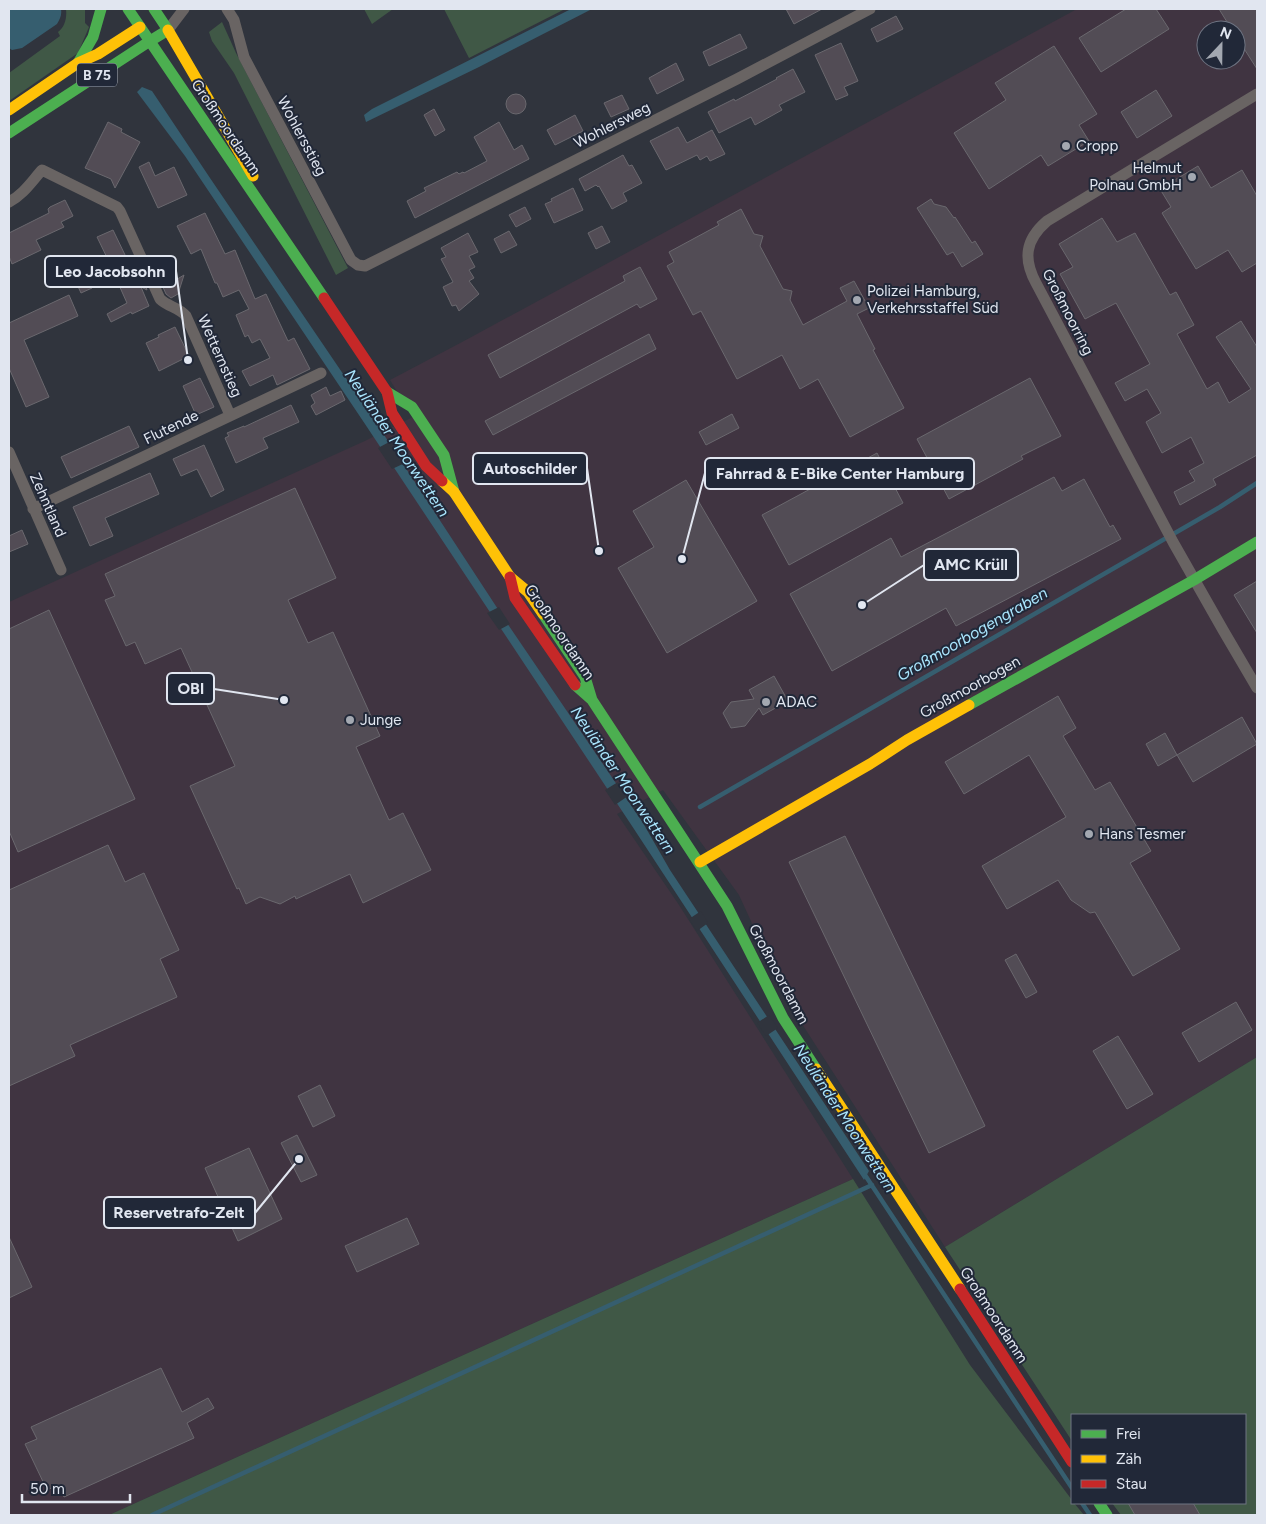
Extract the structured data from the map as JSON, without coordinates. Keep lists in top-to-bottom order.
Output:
{
  "streets": {
    "main road": ["B 75", "Großmoordamm", "Großmoorbogen"],
    "street": [
      "Wohlersweg",
      "Wohlersstieg",
      "Großmoorring",
      "Wetternstieg",
      "Flutende",
      "Zehntland"
    ]
  },
  "crossings": [
    ["B 75", "Großmoordamm"],
    ["Wohlersweg", "Wohlersstieg"],
    ["Großmoordamm", "Großmoorbogen"],
    ["Großmoorring", "Großmoorbogen"],
    ["Wetternstieg", "Flutende"],
    ["Flutende", "Zehntland"]
  ],
  "water": ["Neuländer Moorwettern", "Großmoorbogengraben"],
  "places": [
    "Cropp",
    "Helmut Polnau GmbH",
    "Polizei Hamburg, Verkehrsstaffel Süd",
    "Leo Jacobsohn",
    "Autoschilder",
    "Fahrrad & E-Bike Center Hamburg",
    "AMC Krüll",
    "OBI",
    "ADAC",
    "Junge",
    "Hans Tesmer",
    "Reservetrafo-Zelt"
  ],
  "legend": ["Frei", "Zäh", "Stau"],
  "scale_bar": "50 m",
  "north": "top"
}
